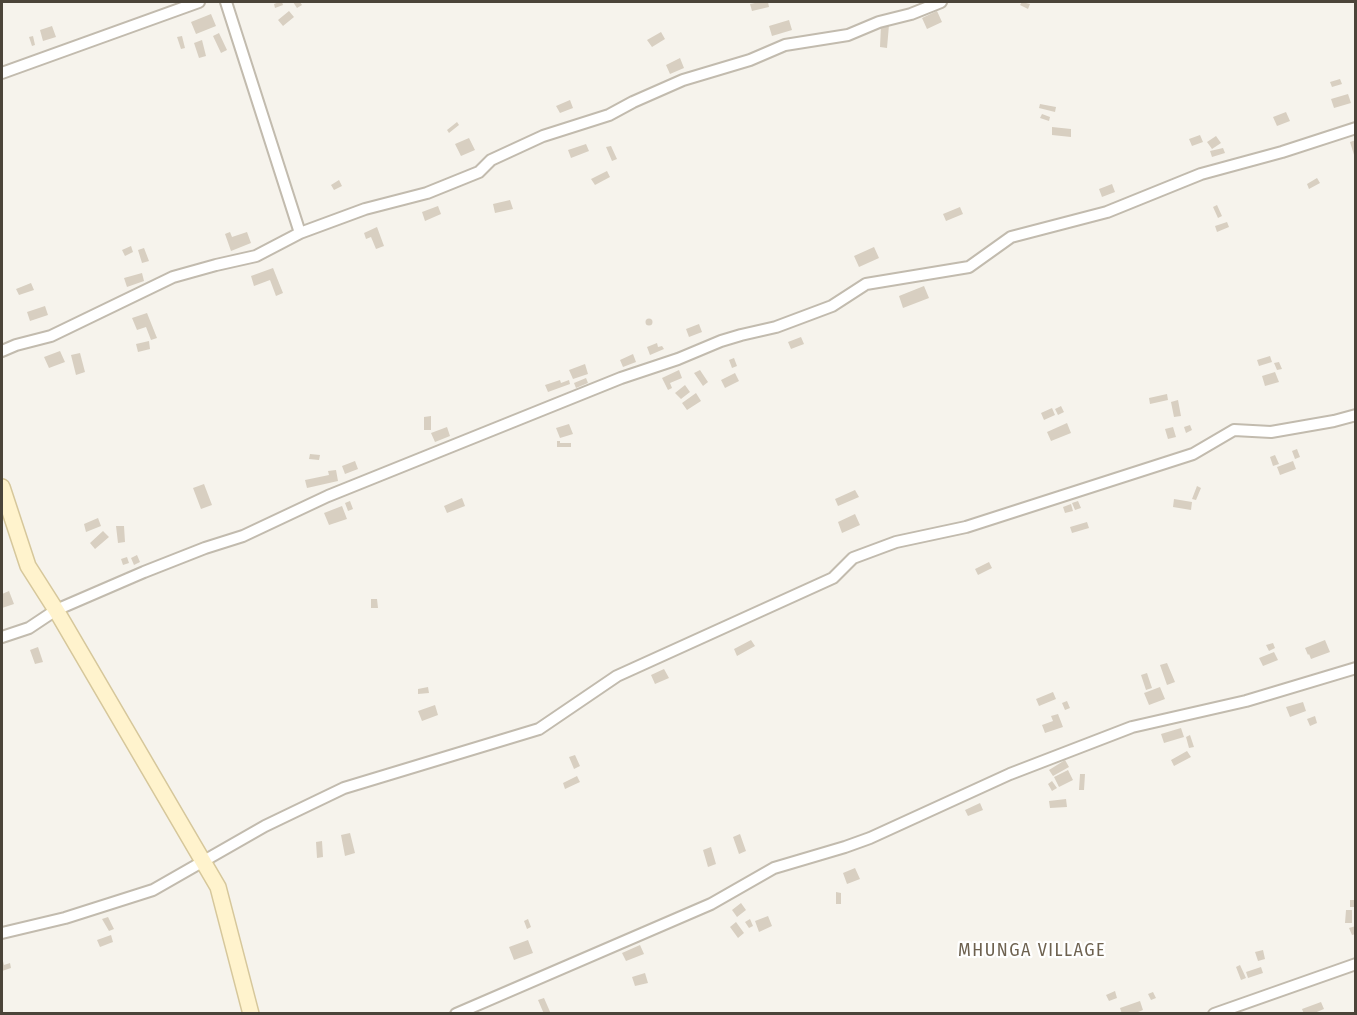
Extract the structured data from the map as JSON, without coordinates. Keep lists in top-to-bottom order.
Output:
{
  "districts": ["MHUNGA VILLAGE"]
}
